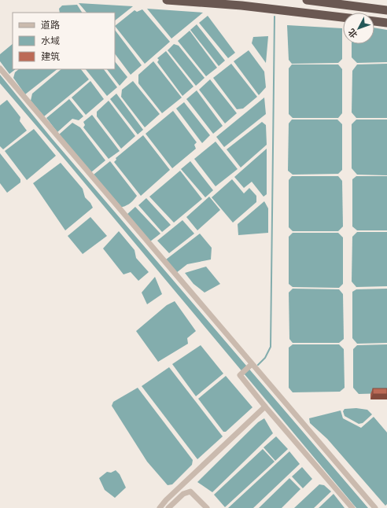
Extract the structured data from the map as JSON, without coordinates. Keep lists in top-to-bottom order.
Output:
{
  "legend": ["道路", "水域", "建筑"],
  "north": "bottom left"
}
